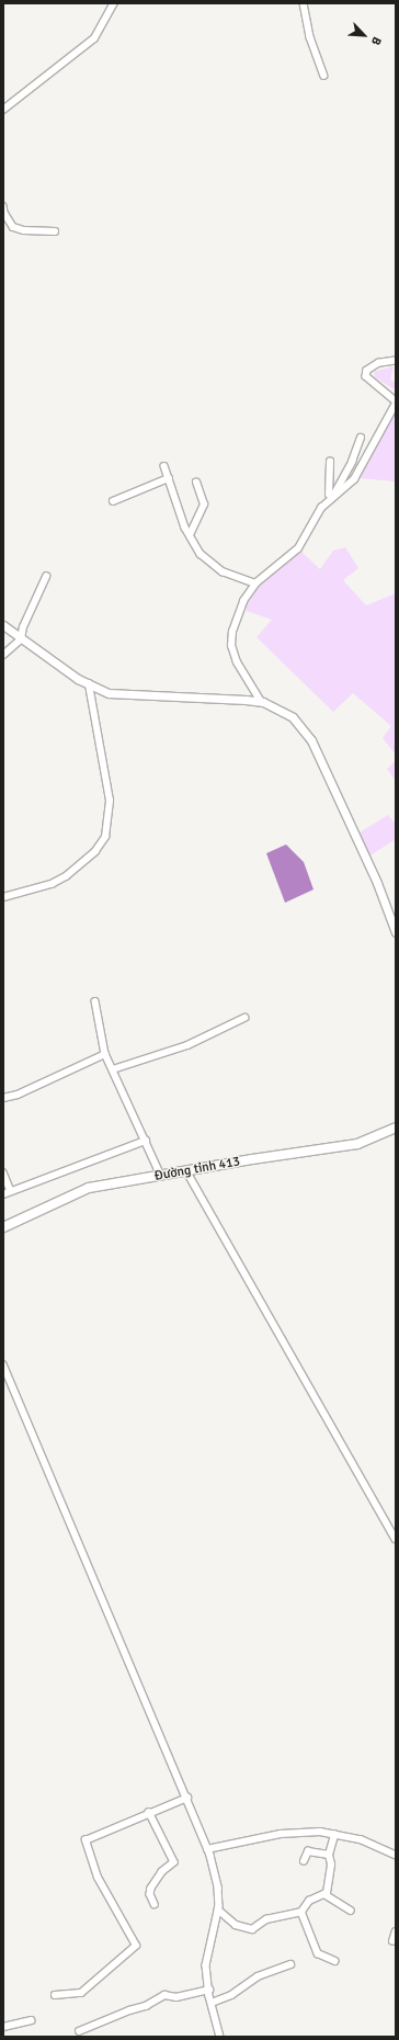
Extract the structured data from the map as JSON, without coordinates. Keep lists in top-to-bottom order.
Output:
{
  "streets": {
    "main road": ["Đường tỉnh 413"]
  },
  "north": "bottom right"
}
